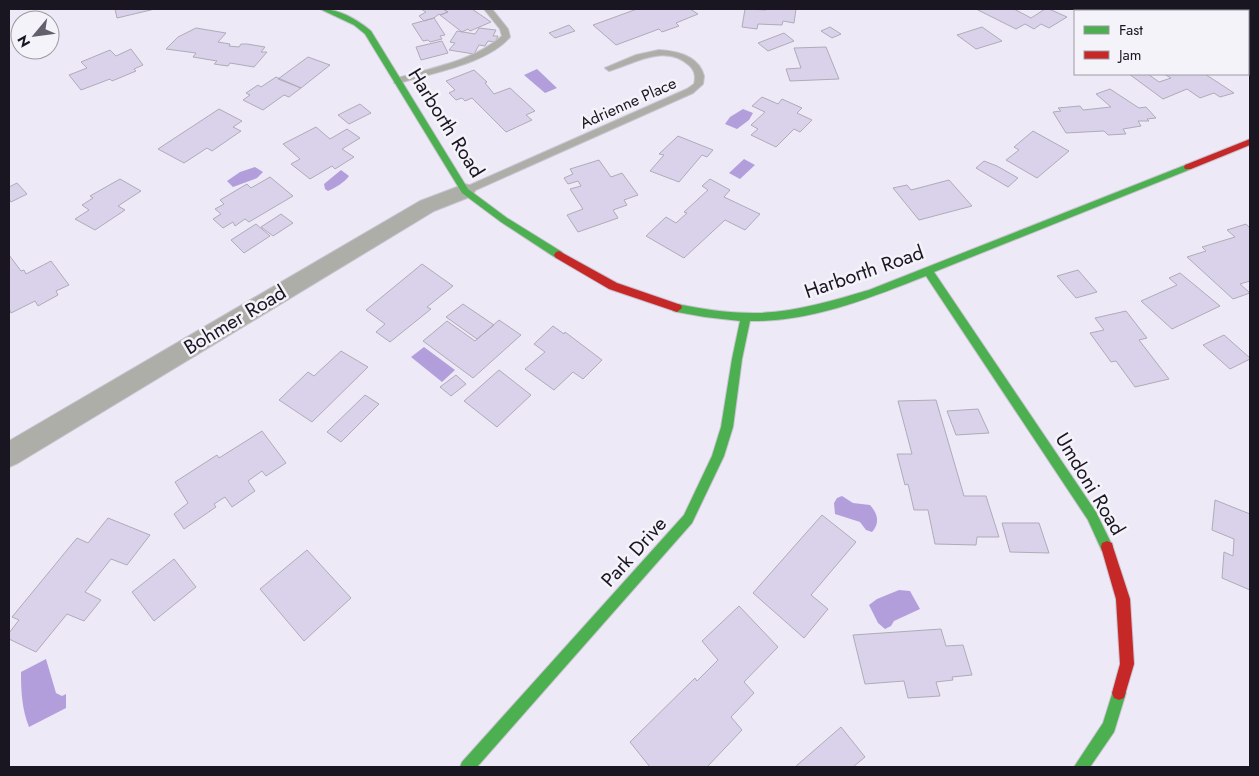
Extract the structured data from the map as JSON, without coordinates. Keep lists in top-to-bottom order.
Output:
{
  "streets": {
    "street": [
      "Harborth Road",
      "Bohmer Road",
      "Umdoni Road",
      "Park Drive"
    ],
    "lane": ["Adrienne Place"]
  },
  "crossings": [
    ["Adrienne Place", "Harborth Road"],
    ["Adrienne Place", "Bohmer Road"],
    ["Harborth Road", "Bohmer Road"],
    ["Harborth Road", "Umdoni Road"],
    ["Harborth Road", "Park Drive"]
  ],
  "legend": ["Fast", "Jam"],
  "north": "bottom left"
}
